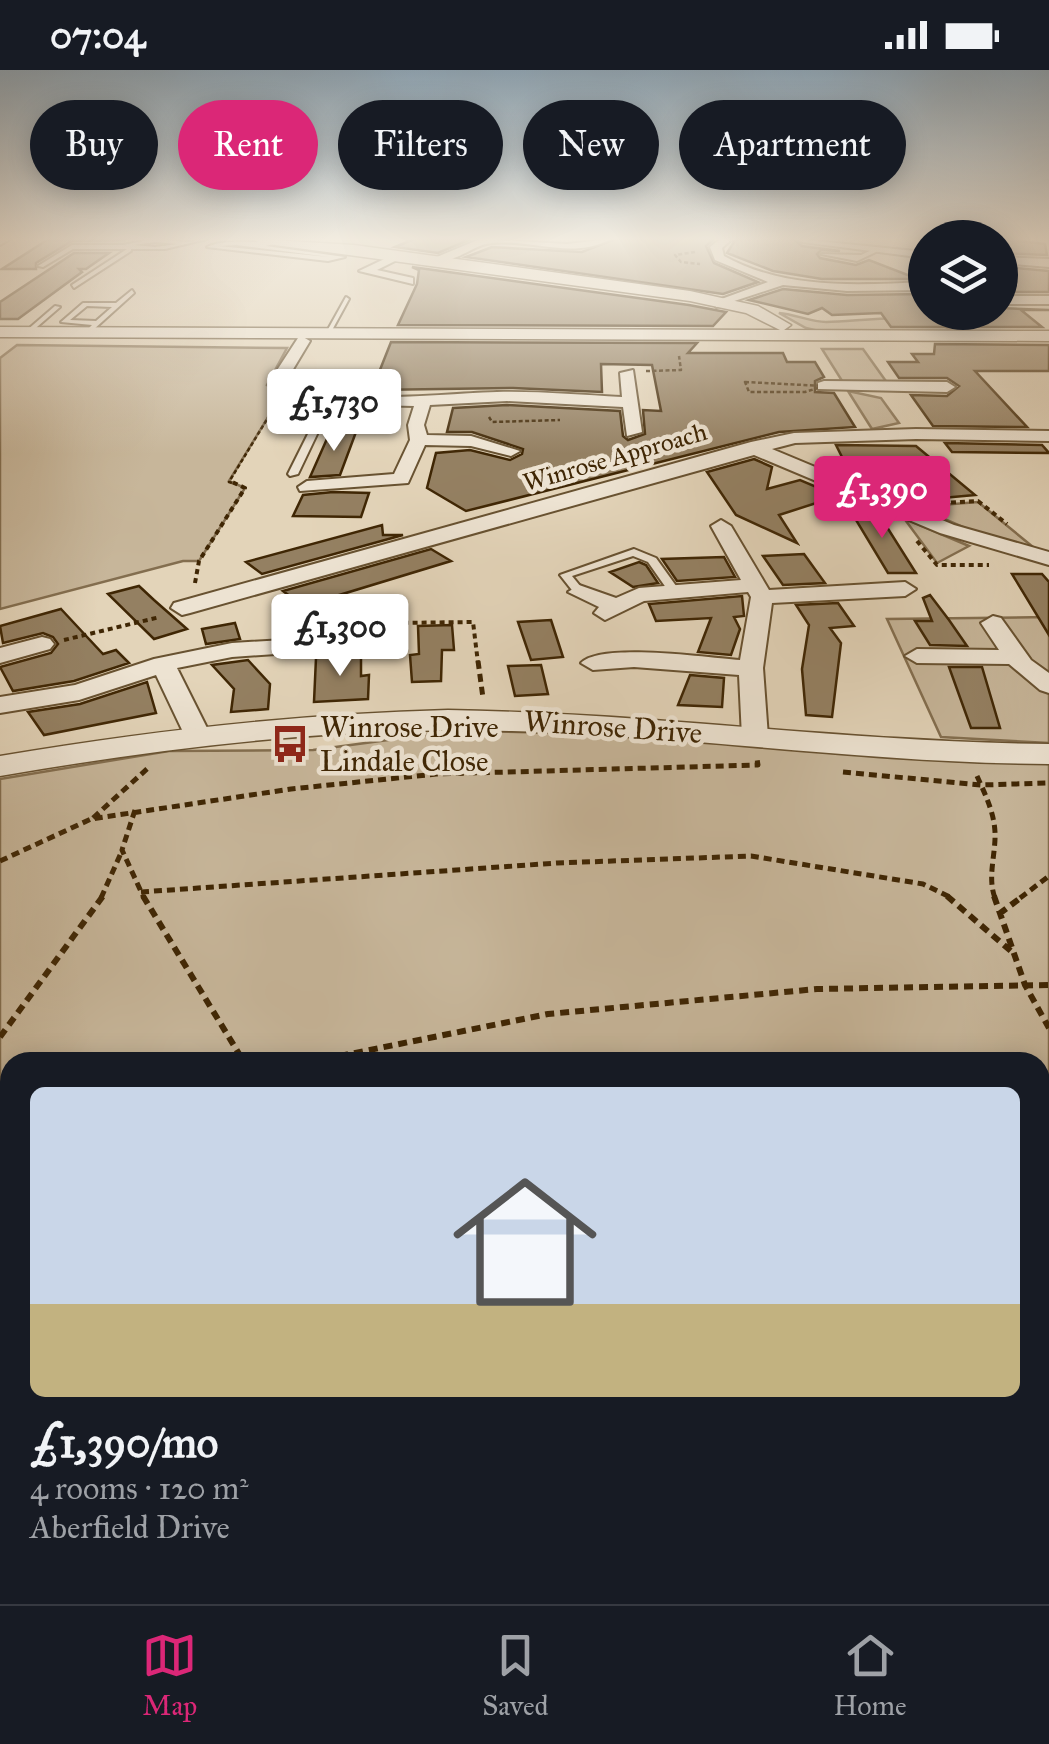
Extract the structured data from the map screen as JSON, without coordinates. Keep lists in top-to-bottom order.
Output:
{
  "streets": {
    "street": ["Winrose Approach", "Winrose Drive"]
  },
  "places": {
    "bus stop": ["Winrose Drive Lindale Close"]
  },
  "page": {
    "status": "07:04",
    "chip": [
      "Buy",
      "Rent",
      "Filters",
      "New",
      "Apartment"
    ],
    "price": ["£1,730", "£1,390", "£1,300"],
    "list": [
      {
        "name": "£1,390/mo",
        "note": "4 rooms · 120 m² · Aberfield Drive"
      }
    ],
    "tabs": ["Map", "Saved", "Home"]
  }
}
